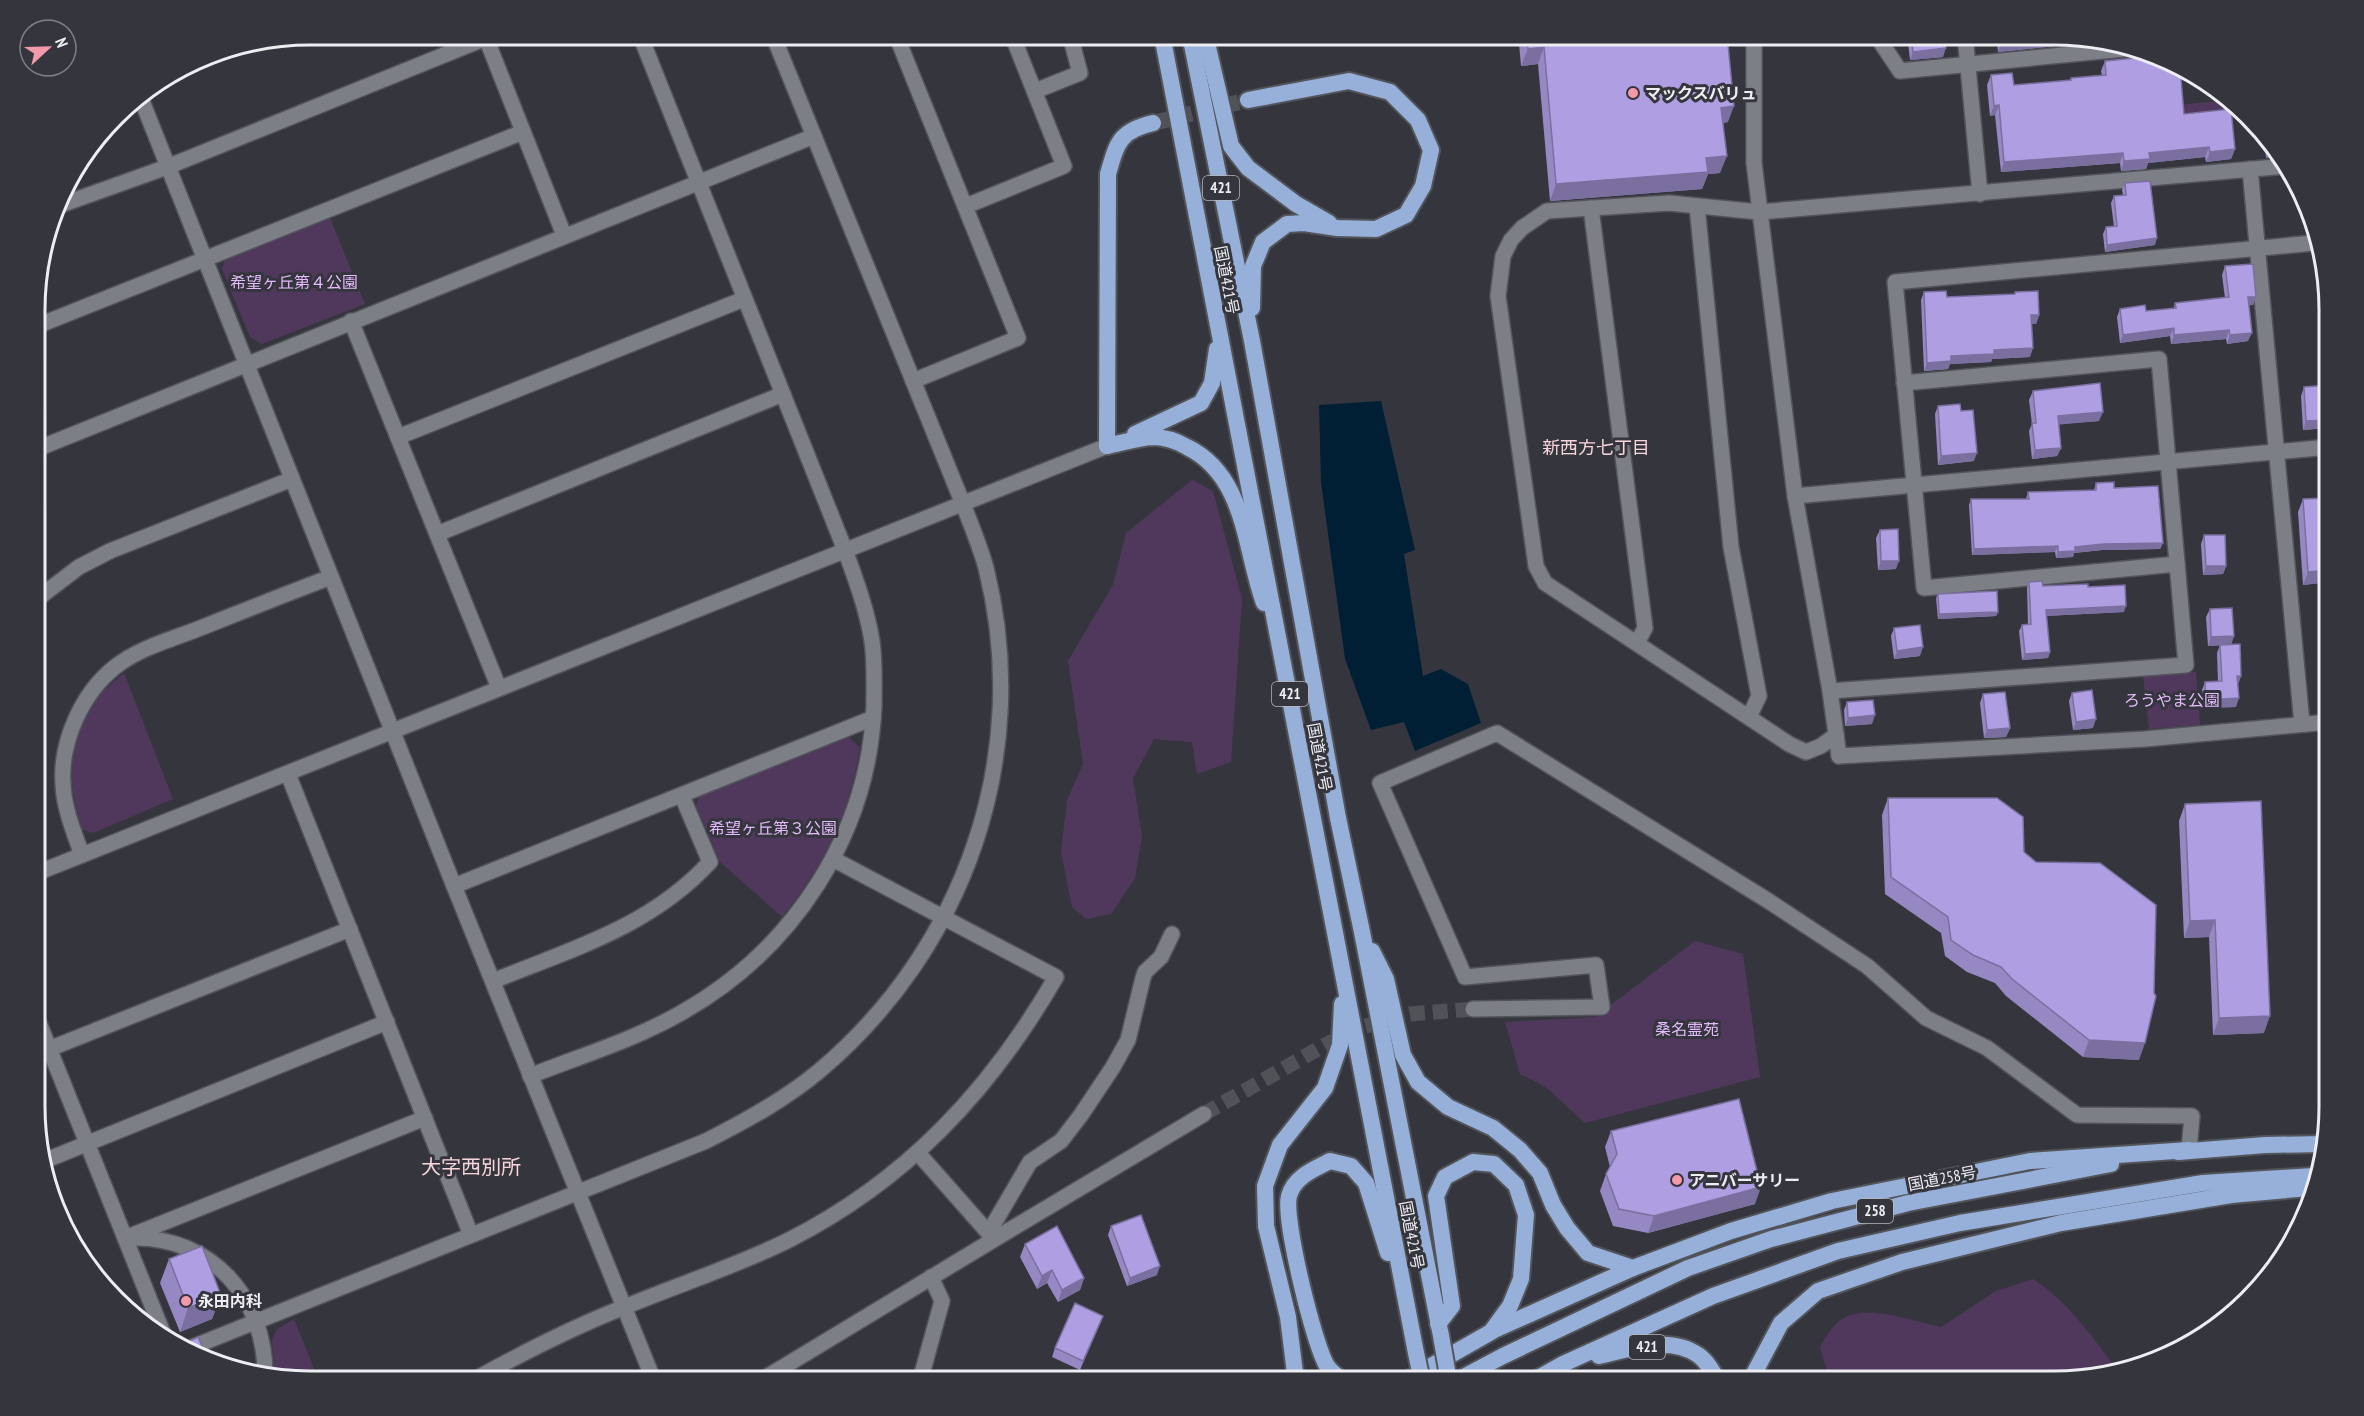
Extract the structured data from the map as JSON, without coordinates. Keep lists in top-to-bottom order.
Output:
{
  "streets": {
    "highway": [
      "421",
      "国道421号",
      "国道258号",
      "258"
    ]
  },
  "crossings": [
    ["421", "国道421号"],
    ["421", "258"]
  ],
  "districts": ["新西方七丁目", "大字西別所"],
  "parks": [
    "希望ヶ丘第４公園",
    "ろうやま公園",
    "希望ヶ丘第３公園",
    "桑名霊苑"
  ],
  "places": ["マックスバリュ", "アニバーサリー", "永田内科"],
  "north": "right"
}
